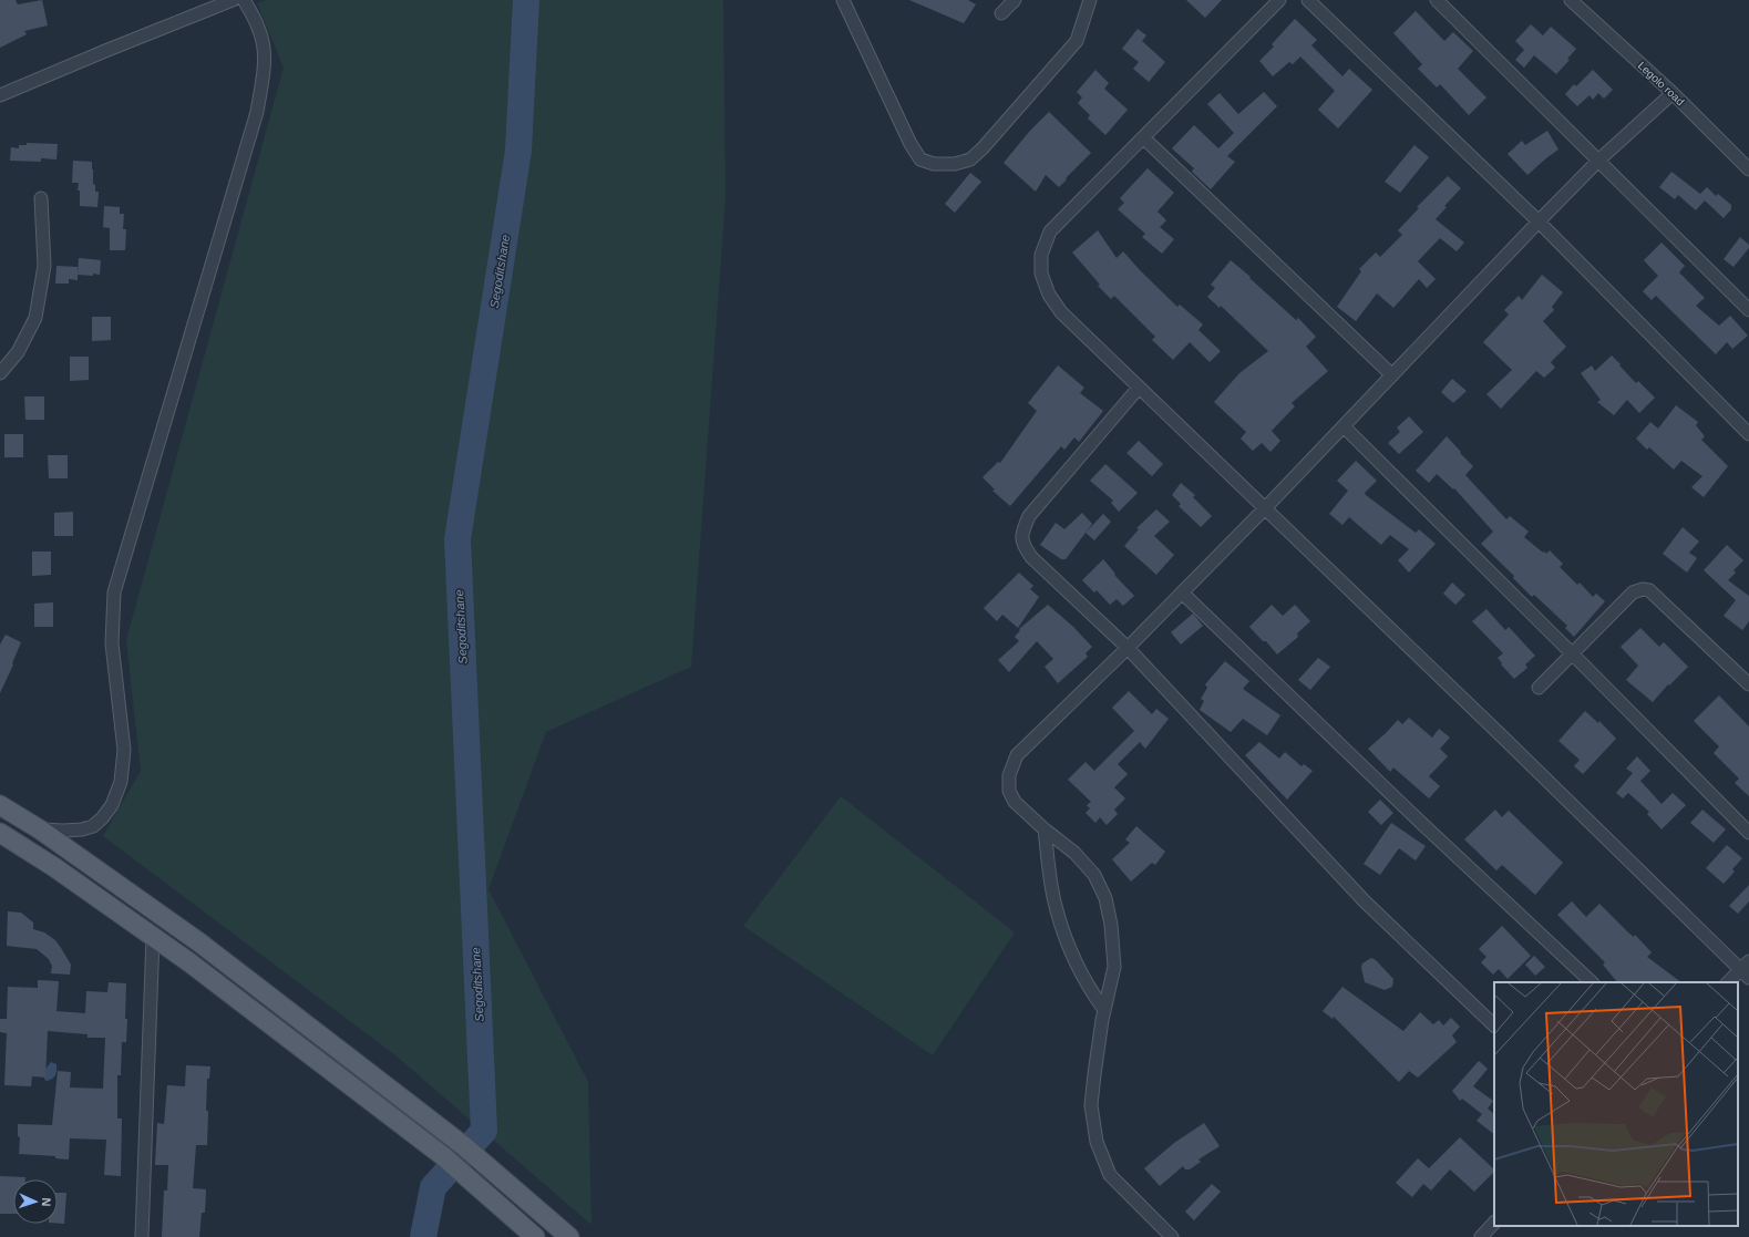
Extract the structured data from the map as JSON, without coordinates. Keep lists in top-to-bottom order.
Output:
{
  "streets": {
    "street": ["Legolo road"]
  },
  "water": ["Segoditshane"],
  "north": "right"
}
